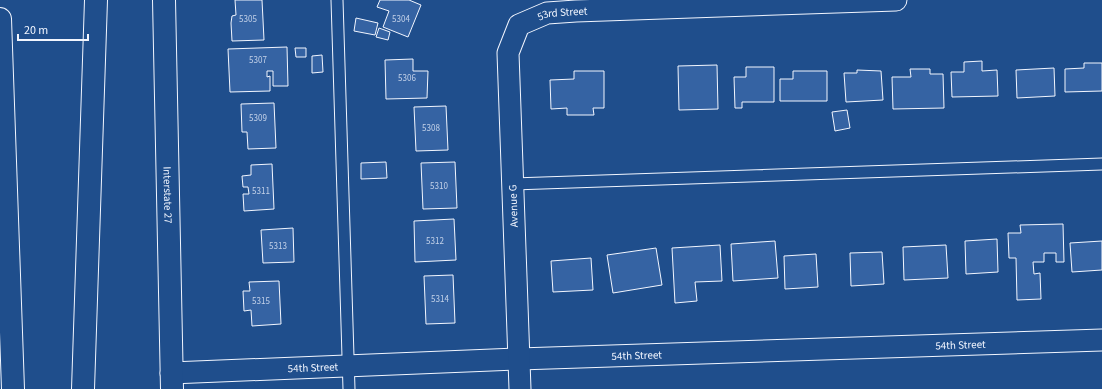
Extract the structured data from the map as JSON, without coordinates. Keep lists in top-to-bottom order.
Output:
{
  "streets": {
    "main road": ["Interstate 27"],
    "street": ["53rd Street", "Avenue G", "54th Street"]
  },
  "crossings": [
    ["53rd Street", "Avenue G"],
    ["Interstate 27", "54th Street"],
    ["Avenue G", "54th Street"]
  ],
  "house_numbers": [
    "5305",
    "5304",
    "5307",
    "5306",
    "5309",
    "5308",
    "5310",
    "5311",
    "5312",
    "5313",
    "5314",
    "5315"
  ],
  "scale_bar": "20 m"
}
